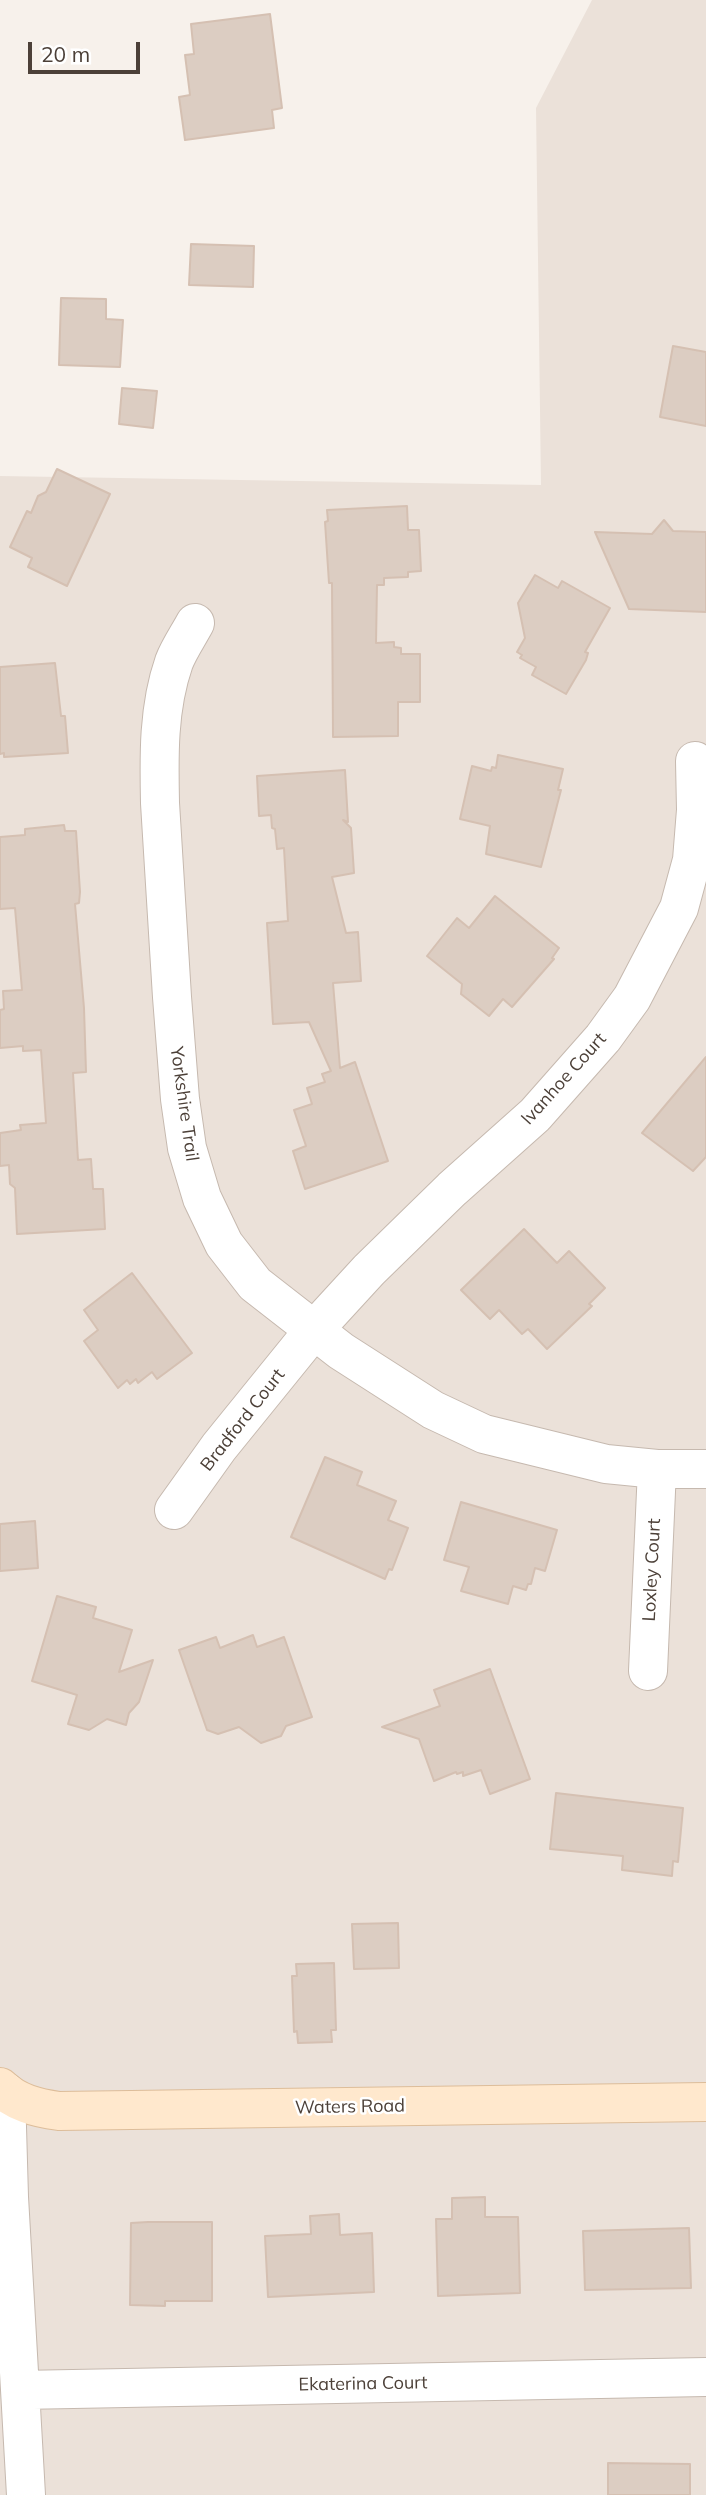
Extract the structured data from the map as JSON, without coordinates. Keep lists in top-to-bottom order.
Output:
{
  "streets": {
    "street": [
      "Ivanhoe Court",
      "Yorkshire Trail",
      "Bradford Court",
      "Loxley Court",
      "Waters Road",
      "Ekaterina Court"
    ]
  },
  "crossings": [
    ["Ivanhoe Court", "Yorkshire Trail"],
    ["Ivanhoe Court", "Bradford Court"],
    ["Yorkshire Trail", "Bradford Court"],
    ["Yorkshire Trail", "Loxley Court"]
  ],
  "scale_bar": "20 m"
}
